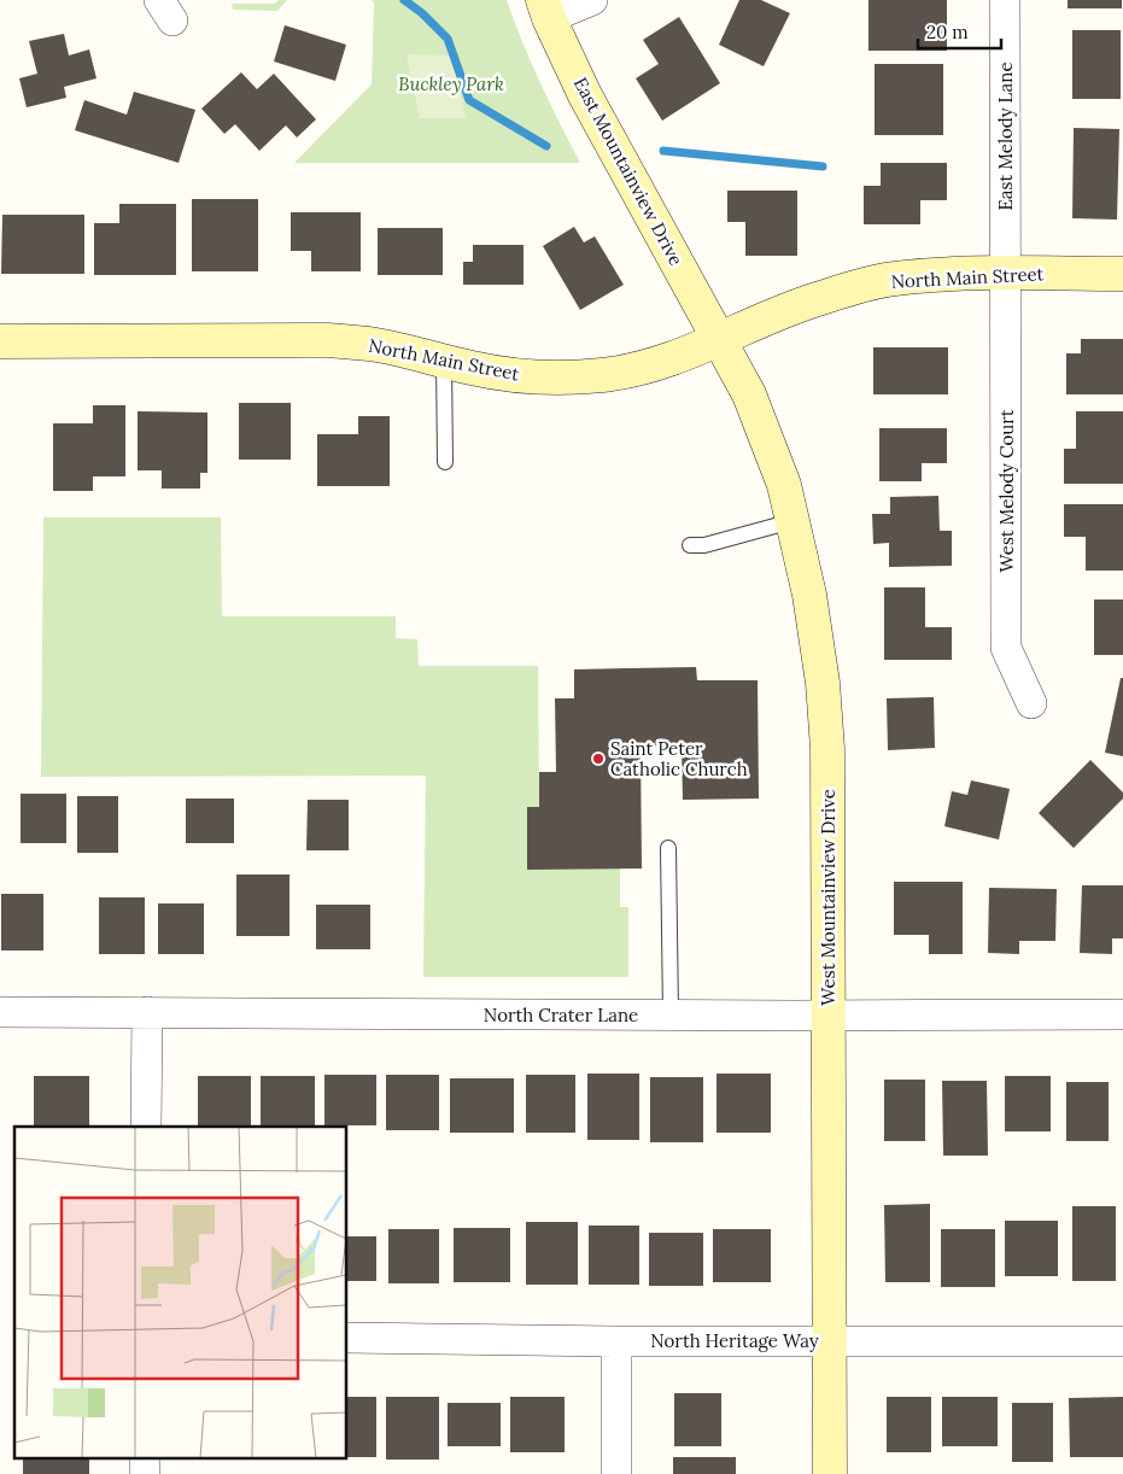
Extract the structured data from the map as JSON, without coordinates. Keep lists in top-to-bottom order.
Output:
{
  "streets": {
    "street": [
      "East Melody Lane",
      "East Mountainview Drive",
      "North Main Street",
      "West Melody Court",
      "West Mountainview Drive",
      "North Crater Lane",
      "North Heritage Way"
    ]
  },
  "crossings": [
    ["East Melody Lane", "North Main Street"],
    ["East Melody Lane", "West Melody Court"],
    ["East Mountainview Drive", "North Main Street"],
    ["East Mountainview Drive", "West Mountainview Drive"],
    ["North Main Street", "West Melody Court"],
    ["North Main Street", "West Mountainview Drive"],
    ["West Mountainview Drive", "North Crater Lane"],
    ["West Mountainview Drive", "North Heritage Way"]
  ],
  "parks": ["Buckley Park"],
  "places": ["Saint Peter Catholic Church"],
  "scale_bar": "20 m"
}
